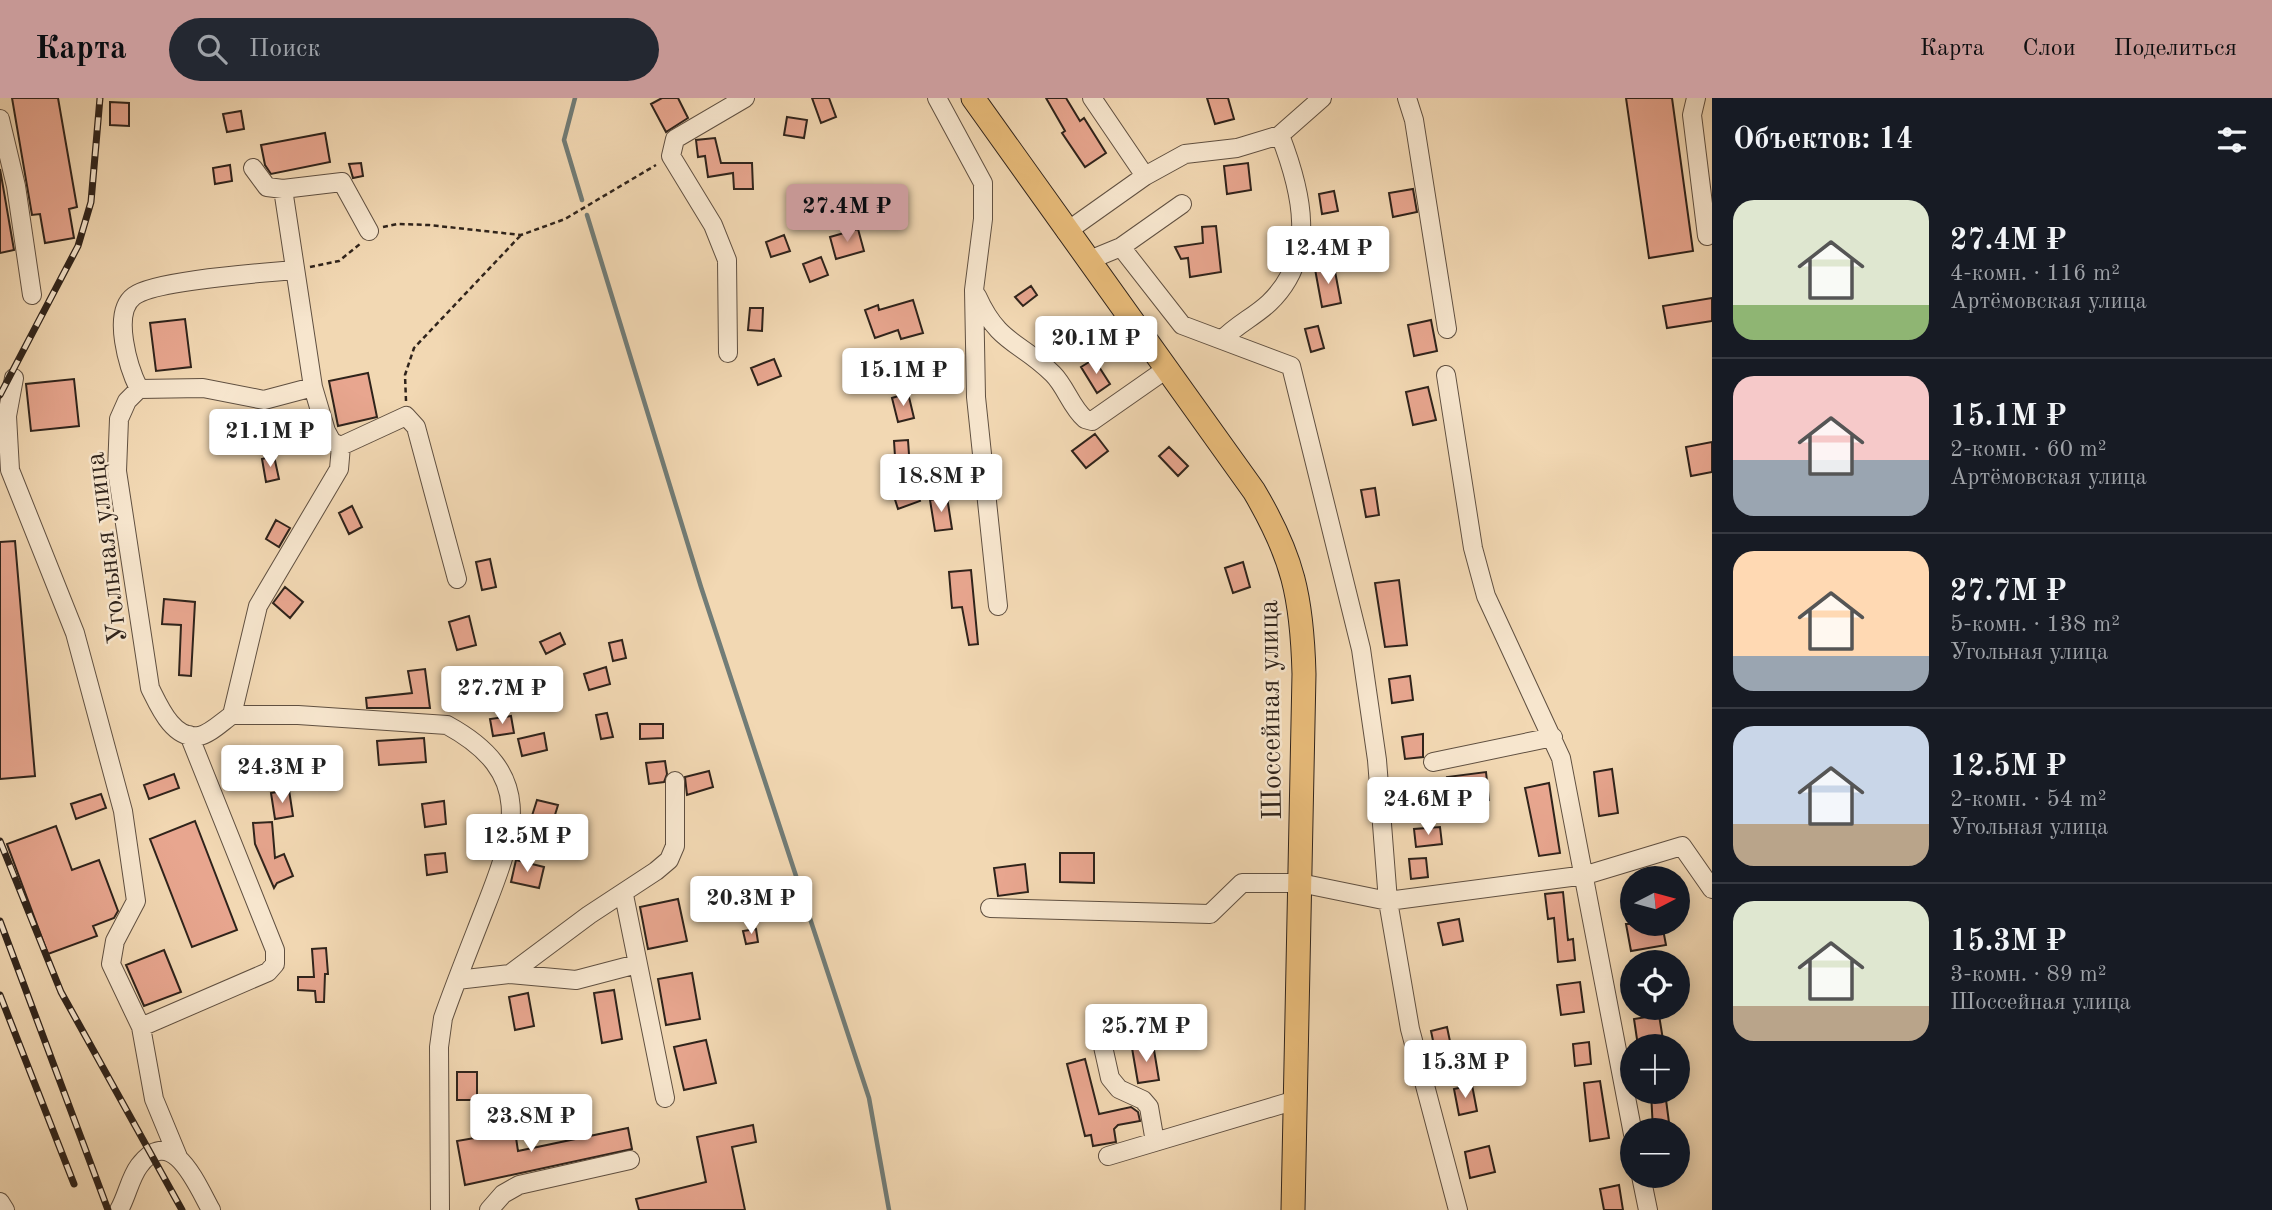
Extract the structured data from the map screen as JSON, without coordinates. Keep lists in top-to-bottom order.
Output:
{
  "streets": {
    "main road": ["Шоссейная улица"],
    "street": ["Угольная улица"]
  },
  "north": "right",
  "page": {
    "header": "Карта",
    "search": "Поиск",
    "nav": ["Карта", "Слои", "Поделиться"],
    "heading": "Объектов: 14",
    "list": [
      {
        "name": "27.4M ₽",
        "note": "4-комн. · 116 m² · Артёмовская улица"
      },
      {
        "name": "15.1M ₽",
        "note": "2-комн. · 60 m² · Артёмовская улица"
      },
      {
        "name": "27.7M ₽",
        "note": "5-комн. · 138 m² · Угольная улица"
      },
      {
        "name": "12.5M ₽",
        "note": "2-комн. · 54 m² · Угольная улица"
      },
      {
        "name": "15.3M ₽",
        "note": "3-комн. · 89 m² · Шоссейная улица"
      }
    ],
    "price": [
      "27.4M ₽",
      "12.4M ₽",
      "20.1M ₽",
      "15.1M ₽",
      "21.1M ₽",
      "18.8M ₽",
      "27.7M ₽",
      "24.3M ₽",
      "24.6M ₽",
      "12.5M ₽",
      "20.3M ₽",
      "25.7M ₽",
      "15.3M ₽",
      "23.8M ₽"
    ],
    "map_buttons": ["+", "−"]
  }
}
